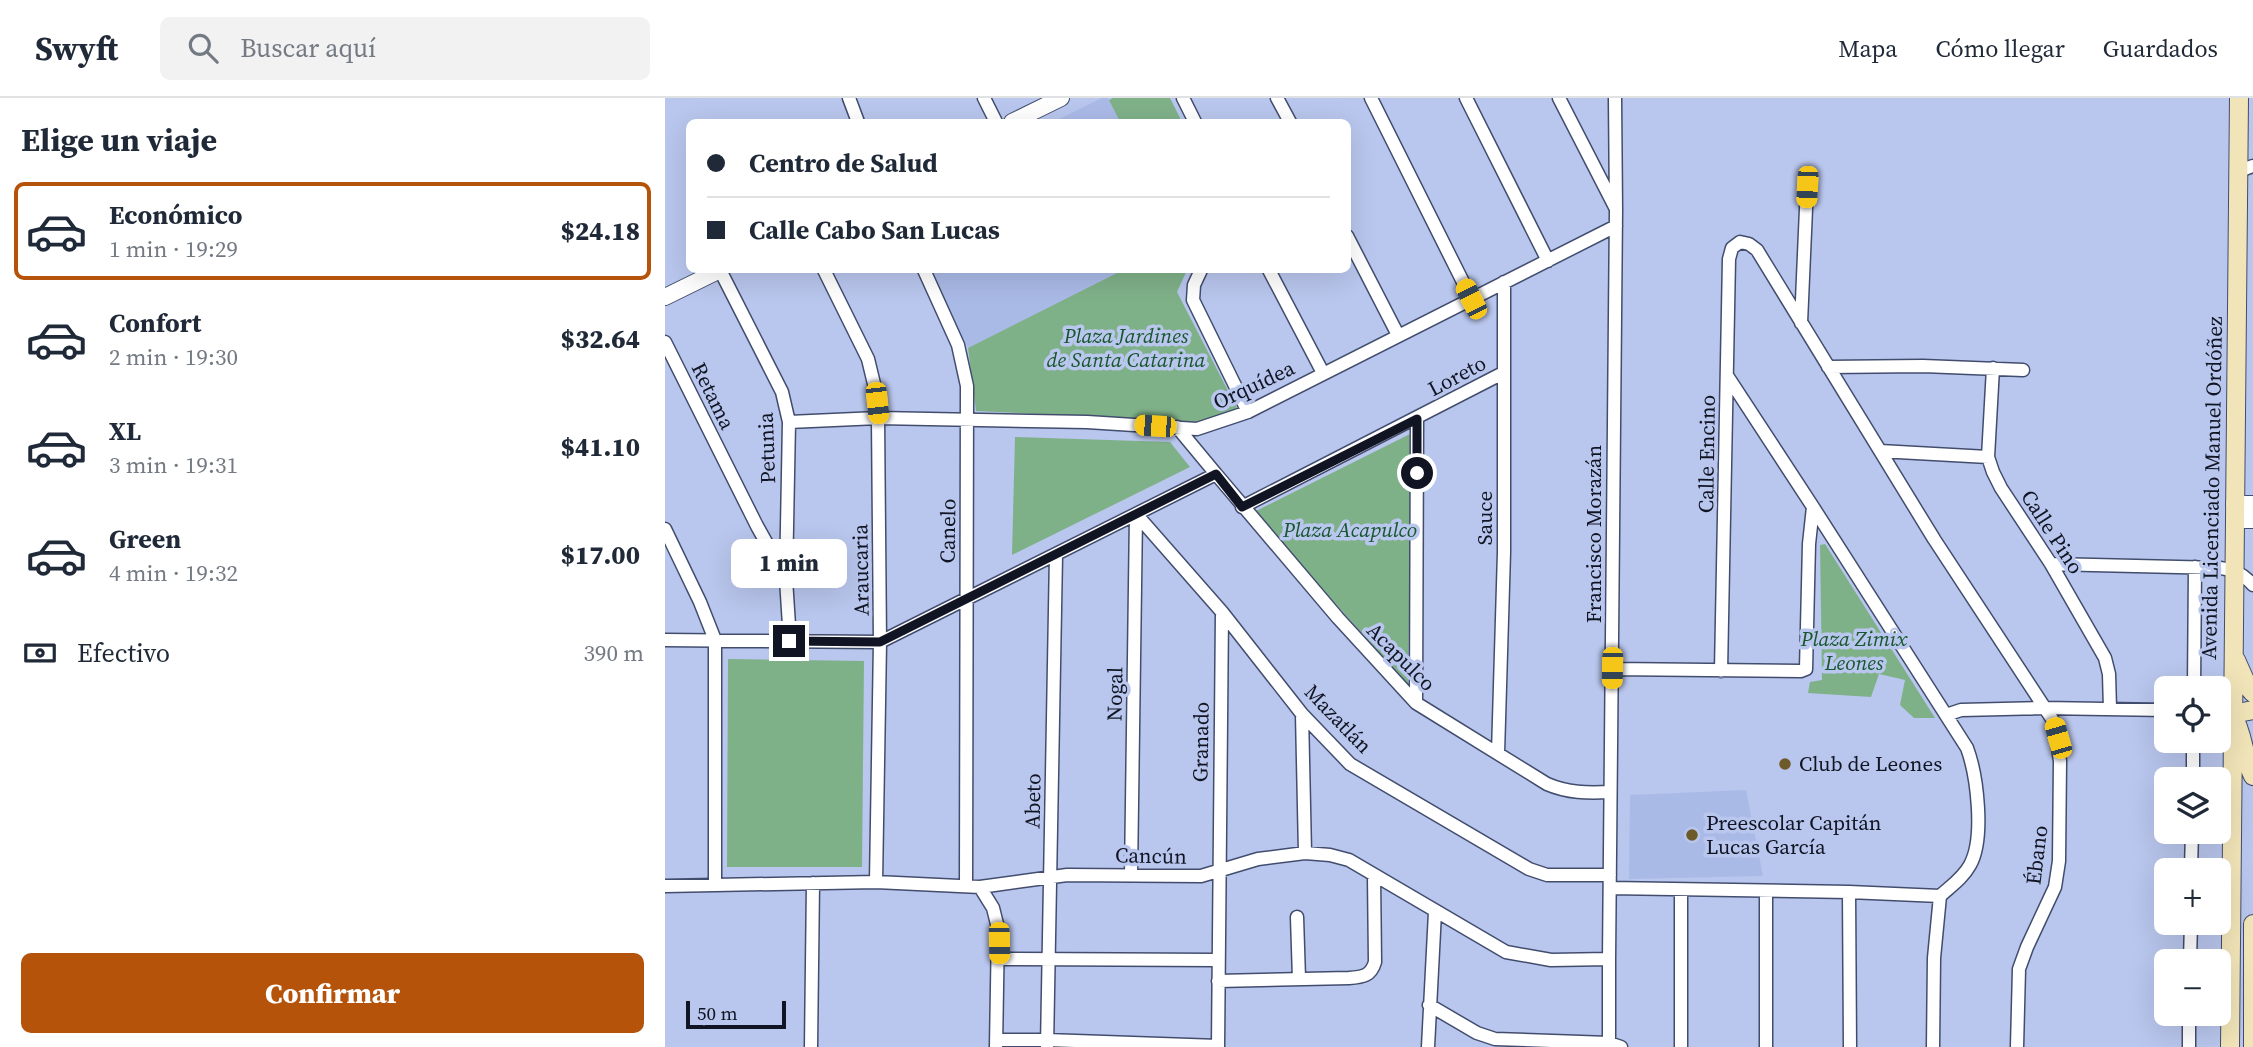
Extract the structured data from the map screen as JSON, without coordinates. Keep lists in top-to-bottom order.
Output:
{
  "streets": {
    "main road": ["Avenida Licenciado Manuel Ordóñez"],
    "street": [
      "Loreto",
      "Orquídea",
      "Retama",
      "Petunia",
      "Calle Encino",
      "Sauce",
      "Canelo",
      "Calle Pino",
      "Francisco Morazán",
      "Araucaria",
      "Acapulco",
      "Nogal",
      "Mazatlán",
      "Granado",
      "Abeto",
      "Ébano",
      "Cancún"
    ]
  },
  "crossings": [
    ["Loreto", "Sauce"],
    ["Loreto", "Acapulco"],
    ["Orquídea", "Petunia"],
    ["Orquídea", "Sauce"],
    ["Orquídea", "Canelo"],
    ["Orquídea", "Francisco Morazán"],
    ["Orquídea", "Araucaria"],
    ["Orquídea", "Acapulco"],
    ["Retama", "Petunia"],
    ["Calle Encino", "Ébano"],
    ["Sauce", "Acapulco"],
    ["Canelo", "Cancún"],
    ["Francisco Morazán", "Acapulco"],
    ["Francisco Morazán", "Mazatlán"],
    ["Francisco Morazán", "Cancún"],
    ["Araucaria", "Cancún"],
    ["Nogal", "Mazatlán"],
    ["Nogal", "Cancún"],
    ["Mazatlán", "Granado"],
    ["Granado", "Cancún"],
    ["Abeto", "Cancún"]
  ],
  "parks": ["Plaza Jardines de Santa Catarina", "Plaza Acapulco", "Plaza Zimix Leones"],
  "places": ["Club de Leones", "Preescolar Capitán Lucas García"],
  "scale_bar": "50 m",
  "page": {
    "header": "Swyft",
    "search": "Buscar aquí",
    "nav": ["Mapa", "Cómo llegar", "Guardados"],
    "heading": "Elige un viaje",
    "banner": ["Centro de Salud", "Calle Cabo San Lucas"],
    "list": [
      {
        "name": "Económico",
        "note": "1 min · 19:29",
        "value": "$24.18"
      },
      {
        "name": "Confort",
        "note": "2 min · 19:30",
        "value": "$32.64"
      },
      {
        "name": "XL",
        "note": "3 min · 19:31",
        "value": "$41.10"
      },
      {
        "name": "Green",
        "note": "4 min · 19:32",
        "value": "$17.00"
      }
    ],
    "bubble": "1 min",
    "pay": ["Efectivo", "390 m"],
    "map_buttons": ["+", "−"],
    "buttons": "Confirmar",
    "scale": "50 m"
  }
}
